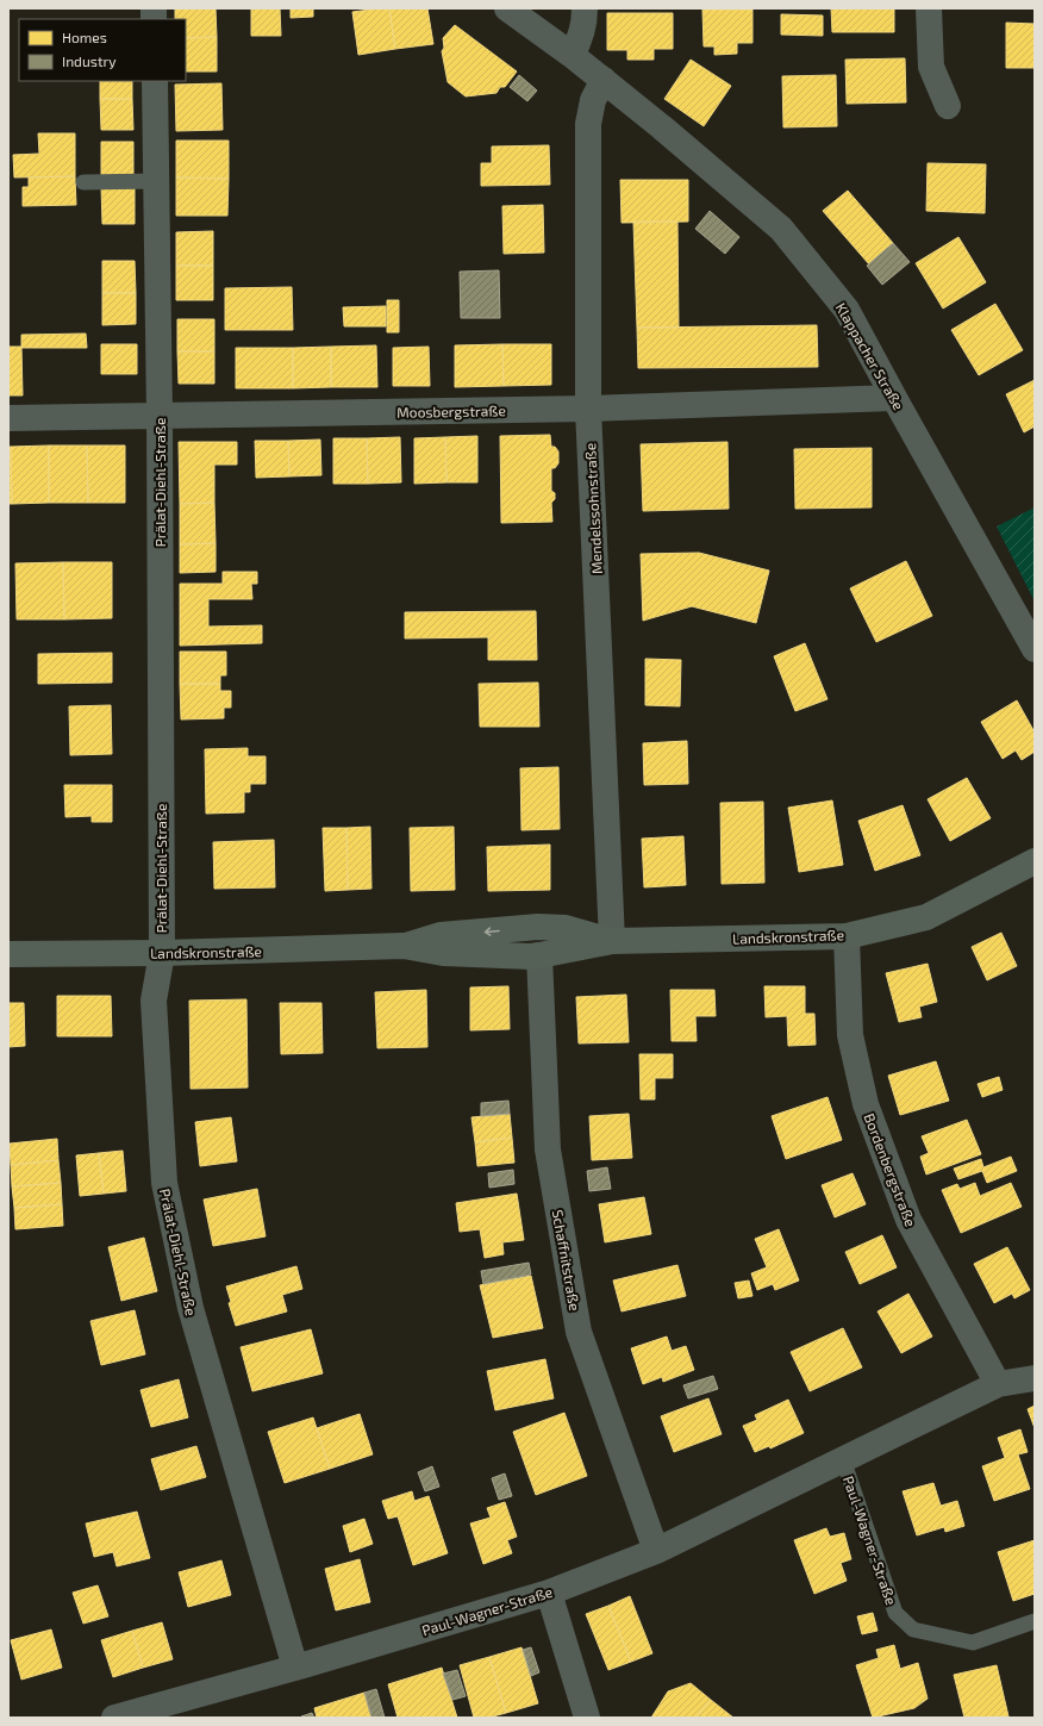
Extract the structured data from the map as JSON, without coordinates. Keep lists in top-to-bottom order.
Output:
{
  "streets": {
    "main road": ["Landskronstraße"],
    "street": [
      "Klappacher Straße",
      "Moosbergstraße",
      "Prälat-Diehl-Straße",
      "Mendelssohnstraße",
      "Bordenbergstraße",
      "Schaffnitstraße",
      "Paul-Wagner-Straße"
    ]
  },
  "crossings": [
    ["Klappacher Straße", "Moosbergstraße"],
    ["Klappacher Straße", "Mendelssohnstraße"],
    ["Moosbergstraße", "Prälat-Diehl-Straße"],
    ["Moosbergstraße", "Mendelssohnstraße"],
    ["Prälat-Diehl-Straße", "Landskronstraße"],
    ["Prälat-Diehl-Straße", "Paul-Wagner-Straße"],
    ["Mendelssohnstraße", "Landskronstraße"],
    ["Landskronstraße", "Bordenbergstraße"],
    ["Landskronstraße", "Schaffnitstraße"],
    ["Bordenbergstraße", "Paul-Wagner-Straße"],
    ["Schaffnitstraße", "Paul-Wagner-Straße"]
  ],
  "legend": ["Homes", "Industry"]
}
